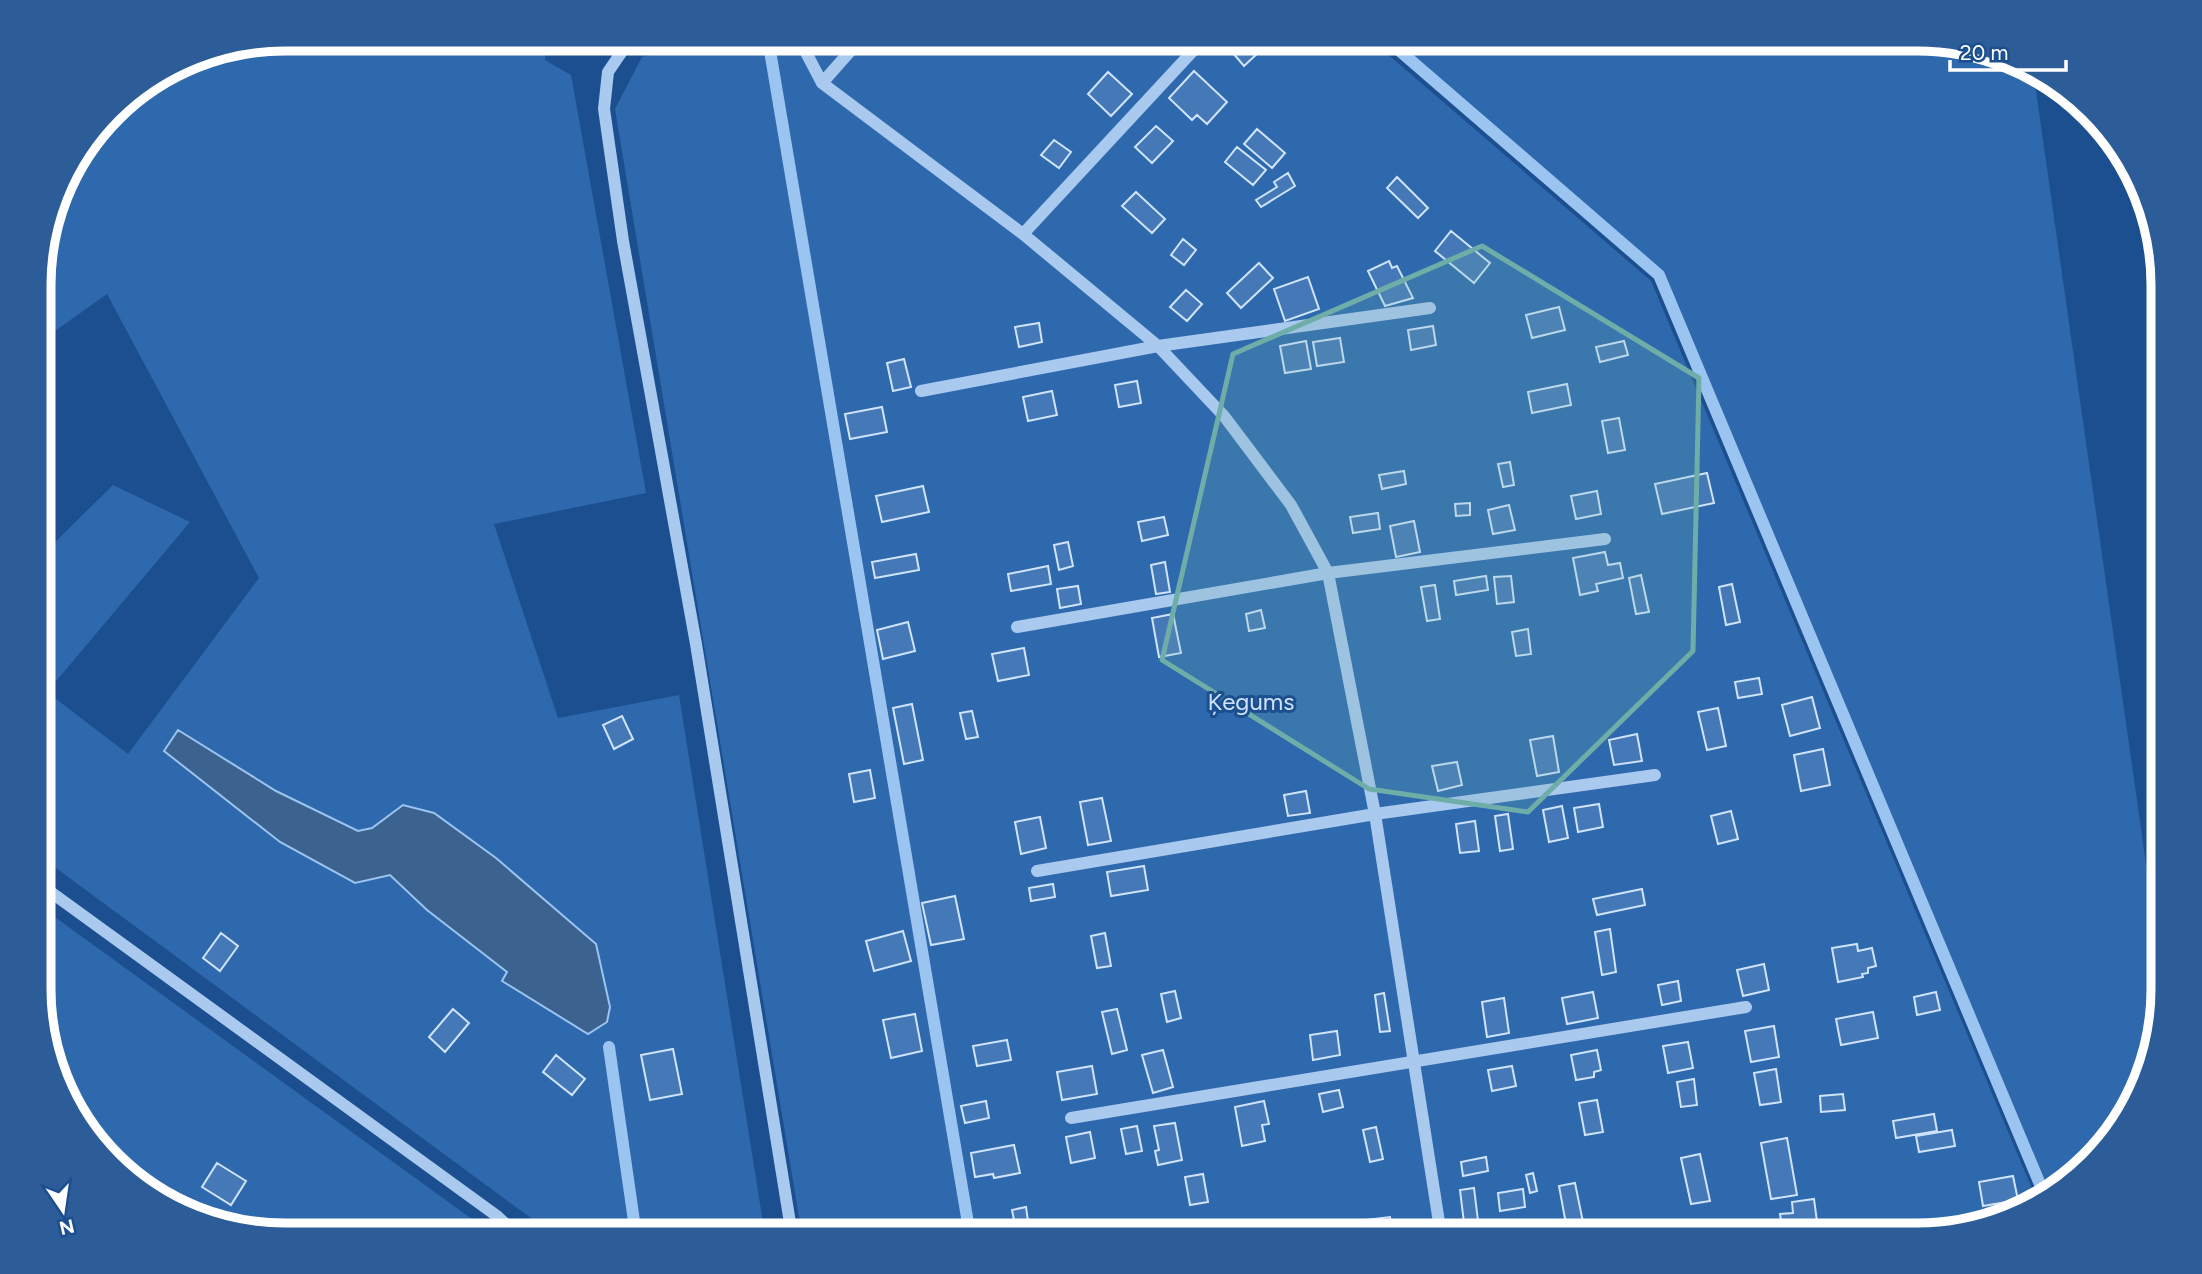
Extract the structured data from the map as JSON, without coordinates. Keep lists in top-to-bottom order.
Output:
{
  "parks": ["Ķegums"],
  "scale_bar": "20 m",
  "north": "bottom"
}
